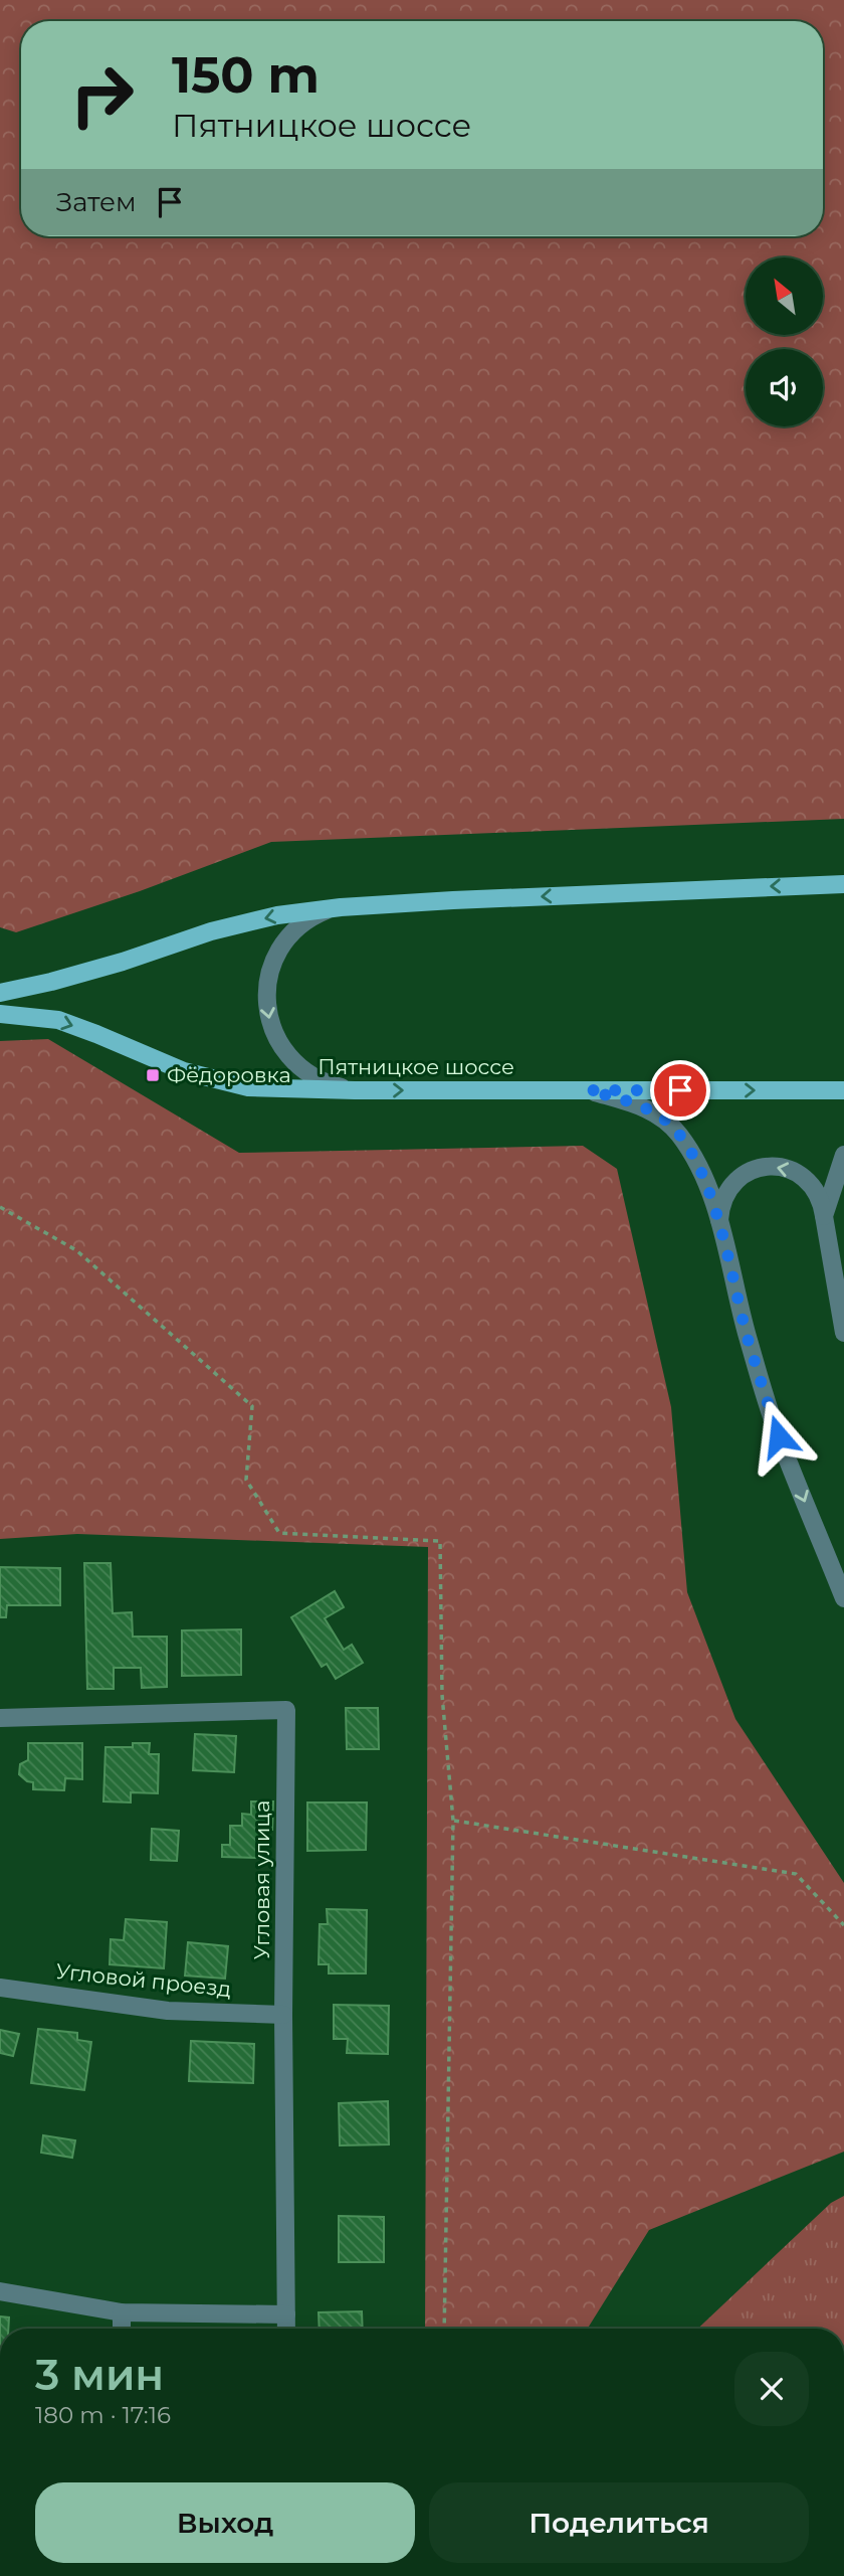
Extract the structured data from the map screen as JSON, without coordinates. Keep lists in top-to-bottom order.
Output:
{
  "streets": {
    "main road": ["Пятницкое шоссе"],
    "street": ["Угловая улица", "Угловой проезд"]
  },
  "crossings": [
    ["Угловая улица", "Угловой проезд"]
  ],
  "one_way": ["Пятницкое шоссе"],
  "places": {
    "transit": ["Фёдоровка"]
  },
  "north": "top left",
  "page": {
    "turn": ["150 m", "Пятницкое шоссе"],
    "then": "Затем",
    "heading": ["3 мин", "180 m · 17:16"],
    "buttons": ["Выход", "Поделиться"]
  }
}
